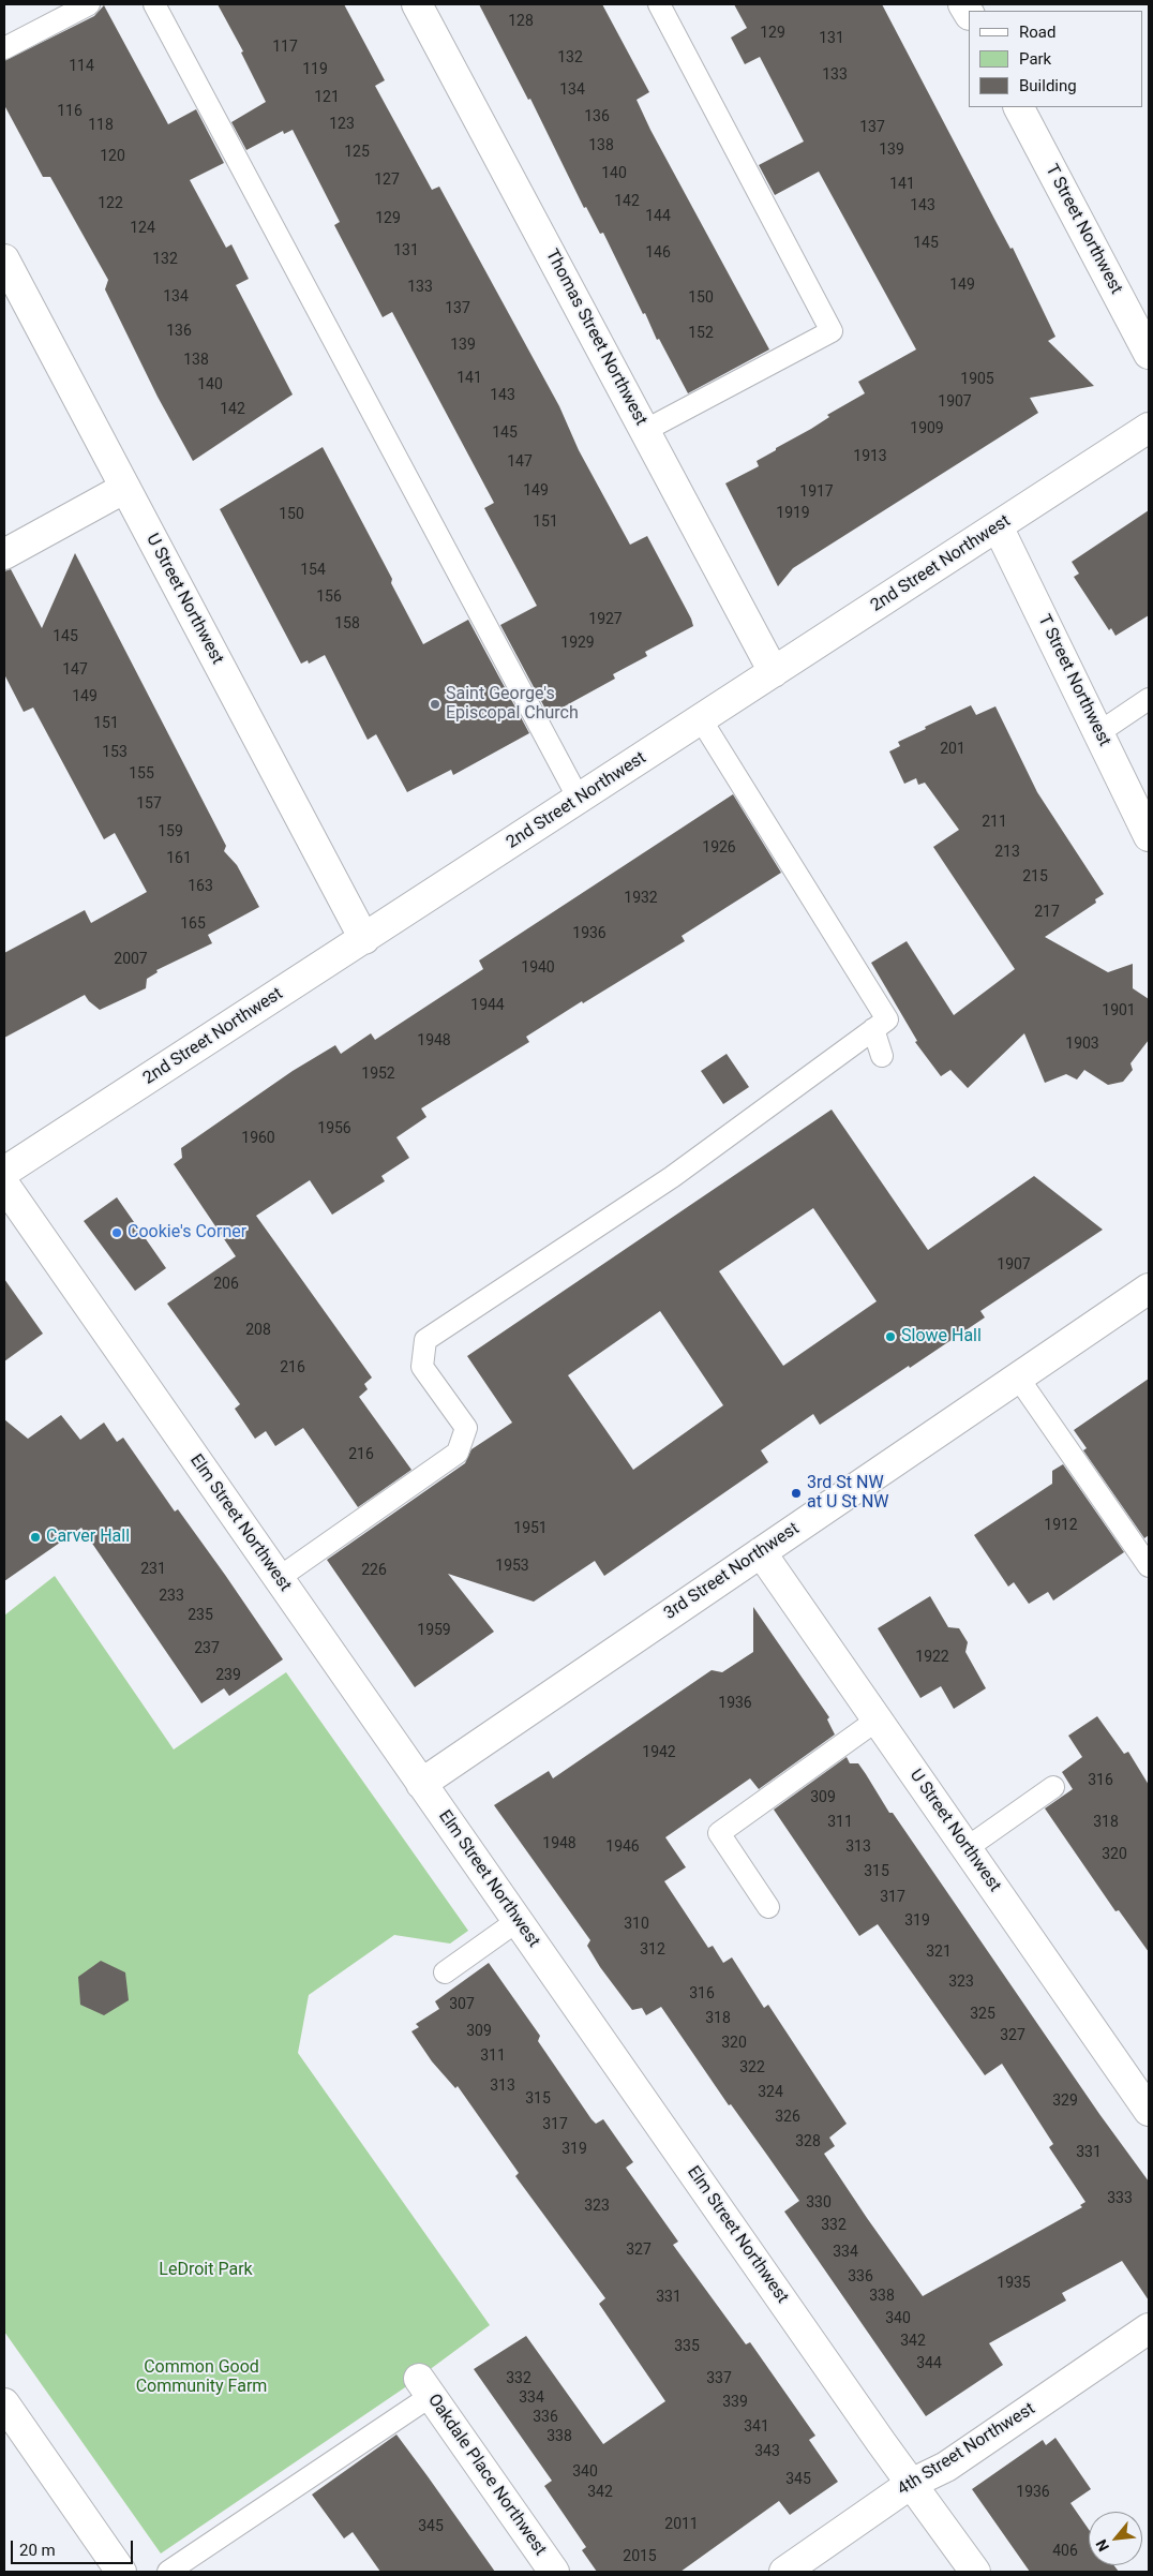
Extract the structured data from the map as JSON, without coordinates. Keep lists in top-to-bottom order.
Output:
{
  "streets": {
    "street": [
      "T Street Northwest",
      "Thomas Street Northwest",
      "2nd Street Northwest",
      "U Street Northwest",
      "Elm Street Northwest",
      "3rd Street Northwest",
      "4th Street Northwest",
      "Oakdale Place Northwest"
    ]
  },
  "crossings": [
    ["T Street Northwest", "2nd Street Northwest"],
    ["Thomas Street Northwest", "2nd Street Northwest"],
    ["2nd Street Northwest", "U Street Northwest"],
    ["U Street Northwest", "3rd Street Northwest"],
    ["Elm Street Northwest", "3rd Street Northwest"],
    ["Elm Street Northwest", "4th Street Northwest"]
  ],
  "parks": ["LeDroit Park", "Common Good Community Farm"],
  "places": [
    "Saint George's Episcopal Church",
    "Cookie's Corner",
    "Slowe Hall",
    "3rd St NW at U St NW",
    "Carver Hall"
  ],
  "house_numbers": [
    "128",
    "129",
    "131",
    "117",
    "132",
    "114",
    "119",
    "133",
    "134",
    "121",
    "116",
    "136",
    "123",
    "118",
    "137",
    "138",
    "139",
    "125",
    "120",
    "140",
    "127",
    "141",
    "142",
    "122",
    "143",
    "144",
    "129",
    "124",
    "145",
    "131",
    "146",
    "132",
    "149",
    "133",
    "134",
    "150",
    "137",
    "136",
    "152",
    "139",
    "138",
    "141",
    "1905",
    "140",
    "143",
    "1907",
    "142",
    "1909",
    "145",
    "1913",
    "147",
    "149",
    "1917",
    "1919",
    "150",
    "151",
    "154",
    "156",
    "1927",
    "158",
    "145",
    "1929",
    "147",
    "149",
    "151",
    "201",
    "153",
    "155",
    "157",
    "211",
    "159",
    "1926",
    "213",
    "161",
    "215",
    "163",
    "1932",
    "217",
    "165",
    "1936",
    "2007",
    "1940",
    "1944",
    "1901",
    "1948",
    "1903",
    "1952",
    "1956",
    "1960",
    "1907",
    "206",
    "208",
    "216",
    "216",
    "1912",
    "1951",
    "1953",
    "231",
    "226",
    "233",
    "235",
    "1959",
    "237",
    "1922",
    "239",
    "1936",
    "1942",
    "316",
    "309",
    "311",
    "318",
    "1948",
    "1946",
    "313",
    "320",
    "315",
    "317",
    "319",
    "310",
    "312",
    "321",
    "323",
    "316",
    "307",
    "325",
    "318",
    "309",
    "327",
    "320",
    "311",
    "322",
    "313",
    "324",
    "315",
    "329",
    "326",
    "317",
    "328",
    "319",
    "331",
    "333",
    "330",
    "323",
    "332",
    "327",
    "334",
    "336",
    "1935",
    "338",
    "331",
    "340",
    "342",
    "335",
    "344",
    "332",
    "337",
    "334",
    "339",
    "336",
    "341",
    "338",
    "343",
    "340",
    "345",
    "342",
    "1936",
    "2011",
    "345",
    "406",
    "2015"
  ],
  "legend": ["Road", "Park", "Building"],
  "scale_bar": "20 m",
  "north": "bottom left"
}
